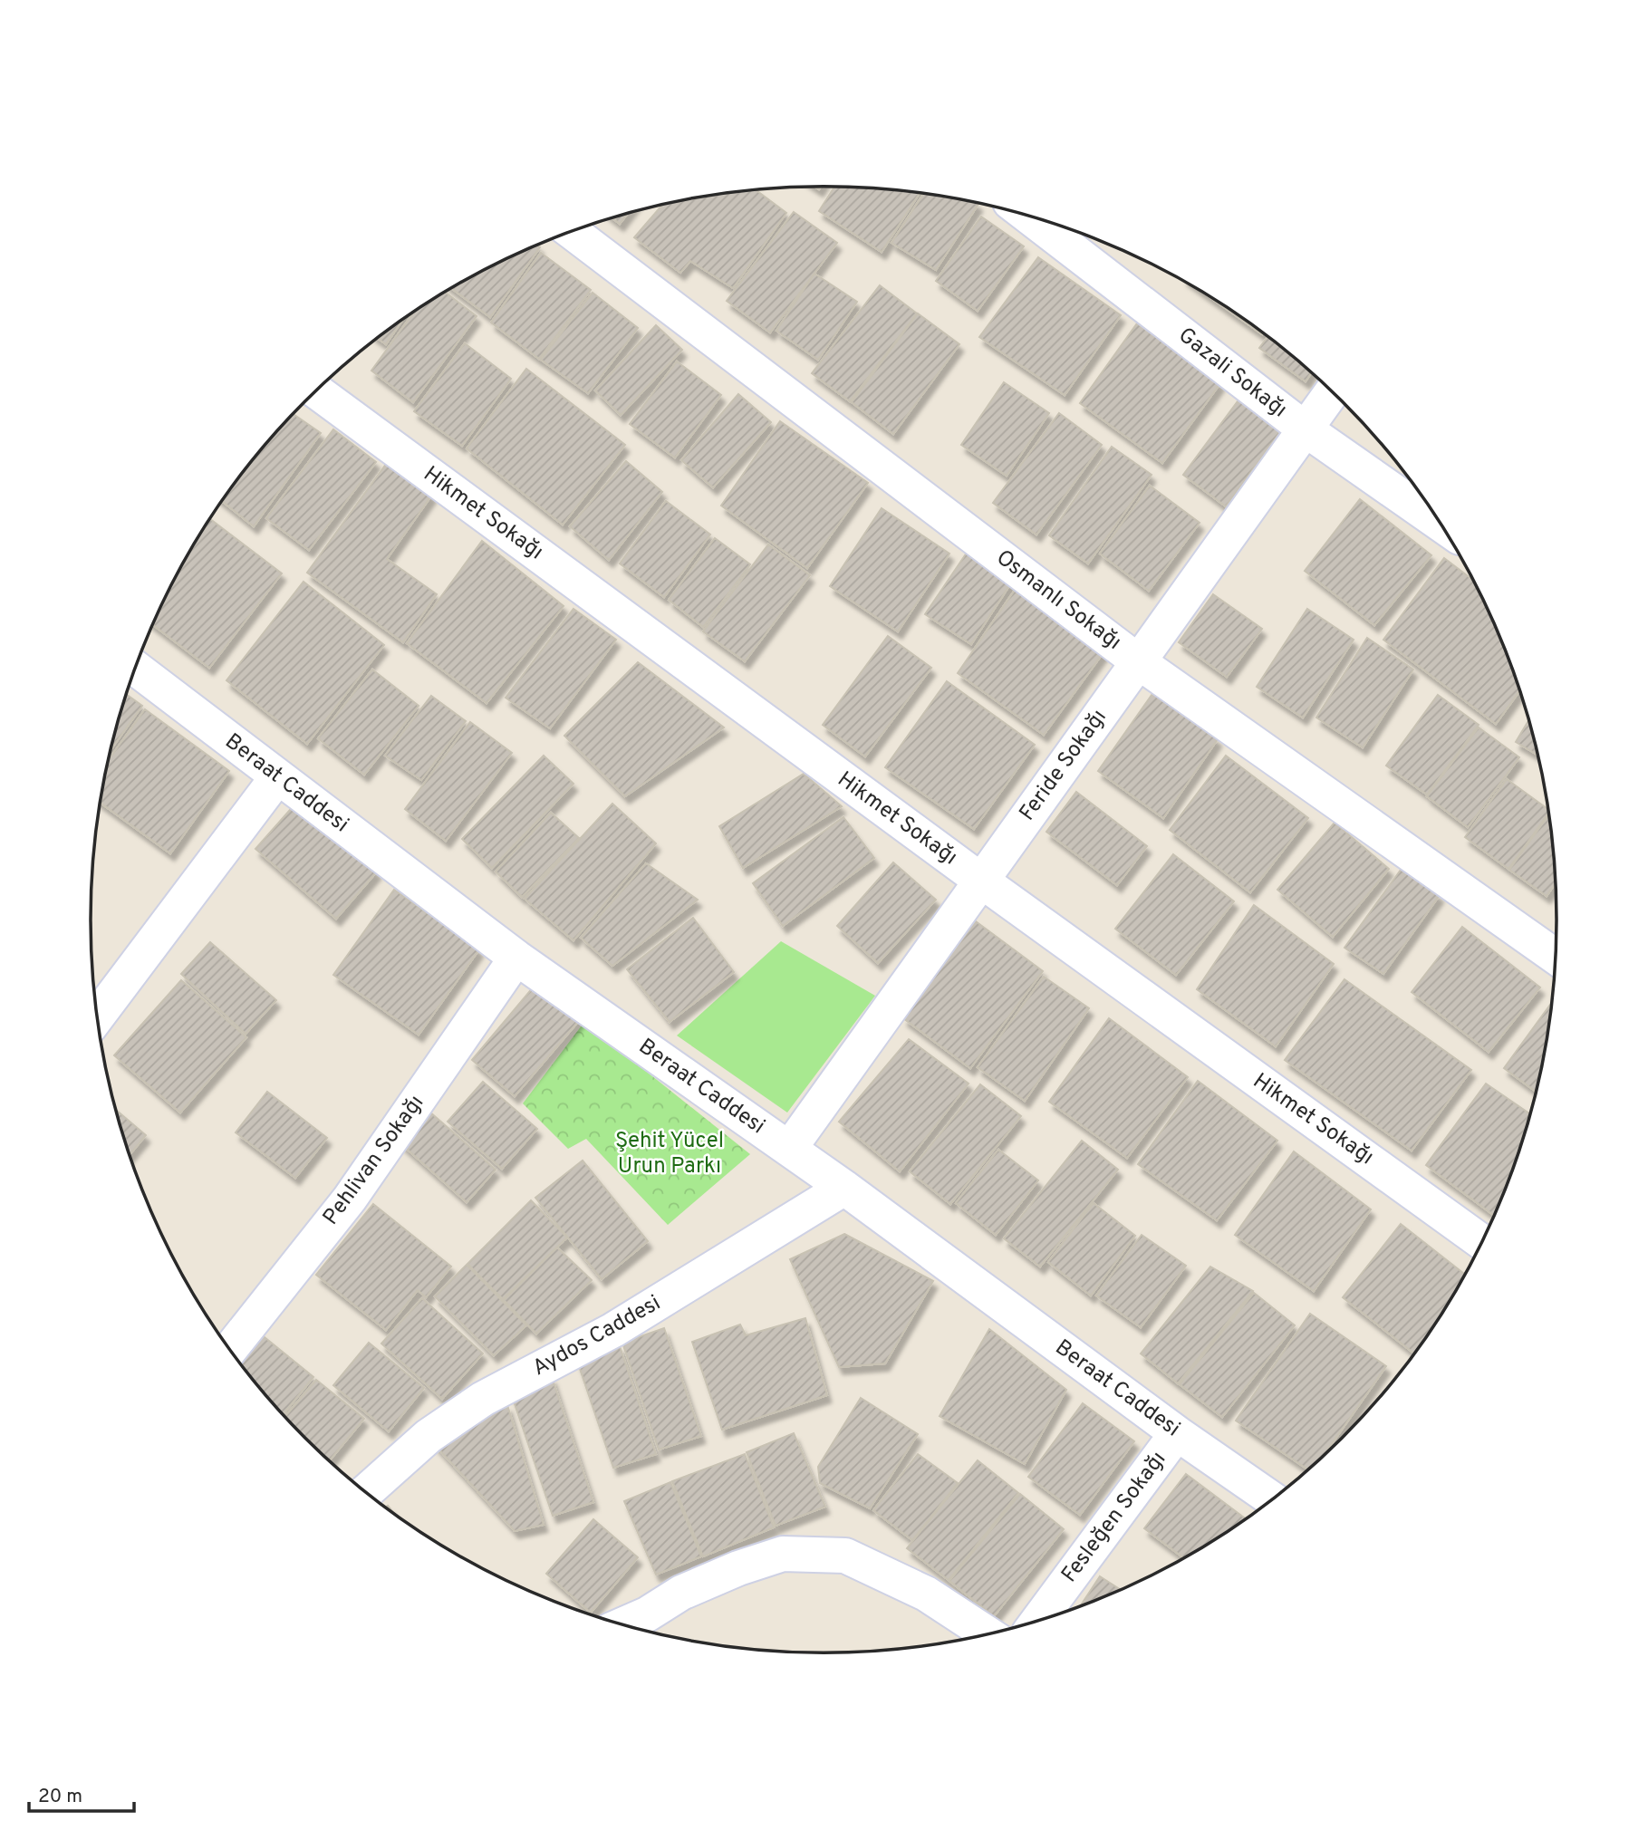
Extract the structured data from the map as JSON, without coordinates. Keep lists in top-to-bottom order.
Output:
{
  "streets": {
    "street": [
      "Gazali Sokağı",
      "Hikmet Sokağı",
      "Osmanlı Sokağı",
      "Feride Sokağı",
      "Beraat Caddesi",
      "Pehlivan Sokağı",
      "Aydos Caddesi",
      "Fesleğen Sokağı"
    ]
  },
  "crossings": [
    ["Gazali Sokağı", "Feride Sokağı"],
    ["Hikmet Sokağı", "Feride Sokağı"],
    ["Osmanlı Sokağı", "Feride Sokağı"],
    ["Feride Sokağı", "Beraat Caddesi"],
    ["Beraat Caddesi", "Pehlivan Sokağı"],
    ["Beraat Caddesi", "Aydos Caddesi"],
    ["Beraat Caddesi", "Fesleğen Sokağı"]
  ],
  "parks": ["Şehit Yücel Urun Parkı"],
  "scale_bar": "20 m"
}
